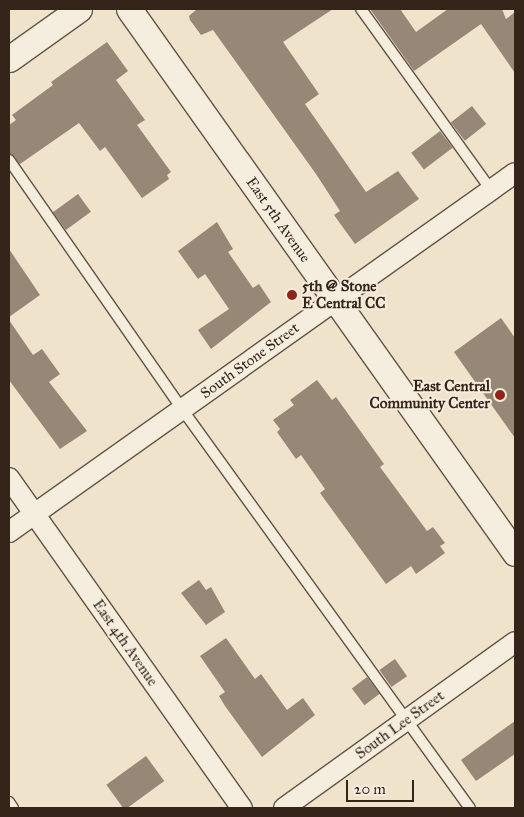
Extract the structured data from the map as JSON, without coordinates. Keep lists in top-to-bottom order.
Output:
{
  "streets": {
    "street": [
      "East 5th Avenue",
      "South Stone Street",
      "East 4th Avenue",
      "South Lee Street"
    ]
  },
  "crossings": [
    ["East 5th Avenue", "South Stone Street"],
    ["South Stone Street", "East 4th Avenue"]
  ],
  "places": ["5th @ Stone E Central CC", "East Central Community Center"],
  "scale_bar": "20 m"
}
